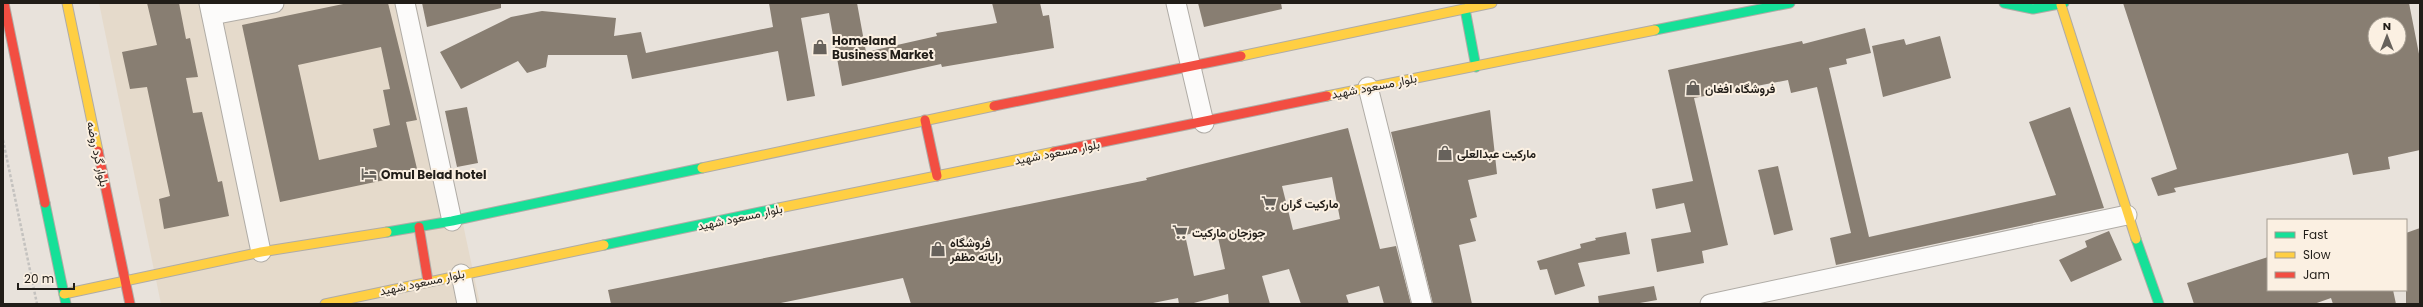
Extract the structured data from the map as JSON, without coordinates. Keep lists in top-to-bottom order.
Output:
{
  "streets": {
    "main road": ["بلوار مسعود شهید", "بلوار گرد روضه"]
  },
  "places": {
    "shop": [
      "Homeland Business Market",
      "فروشگاه افغان",
      "مارکیت عبدالعلی",
      "فروشگاه رایانه مظفر"
    ],
    "hotel": ["Omul Belad hotel"],
    "supermarket": ["مارکیت گران", "جوزجان مارکیت"]
  },
  "legend": ["Fast", "Slow", "Jam"],
  "scale_bar": "20 m",
  "north": "top"
}
